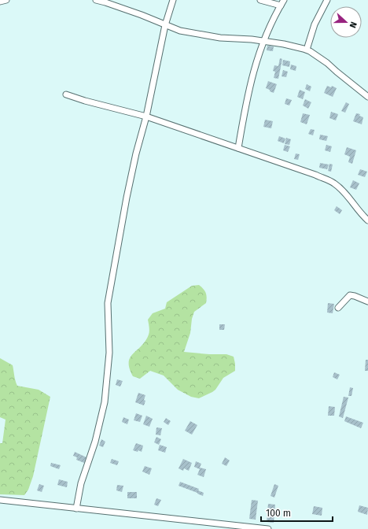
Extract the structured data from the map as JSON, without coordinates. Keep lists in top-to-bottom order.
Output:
{
  "scale_bar": "100 m",
  "north": "right"
}
